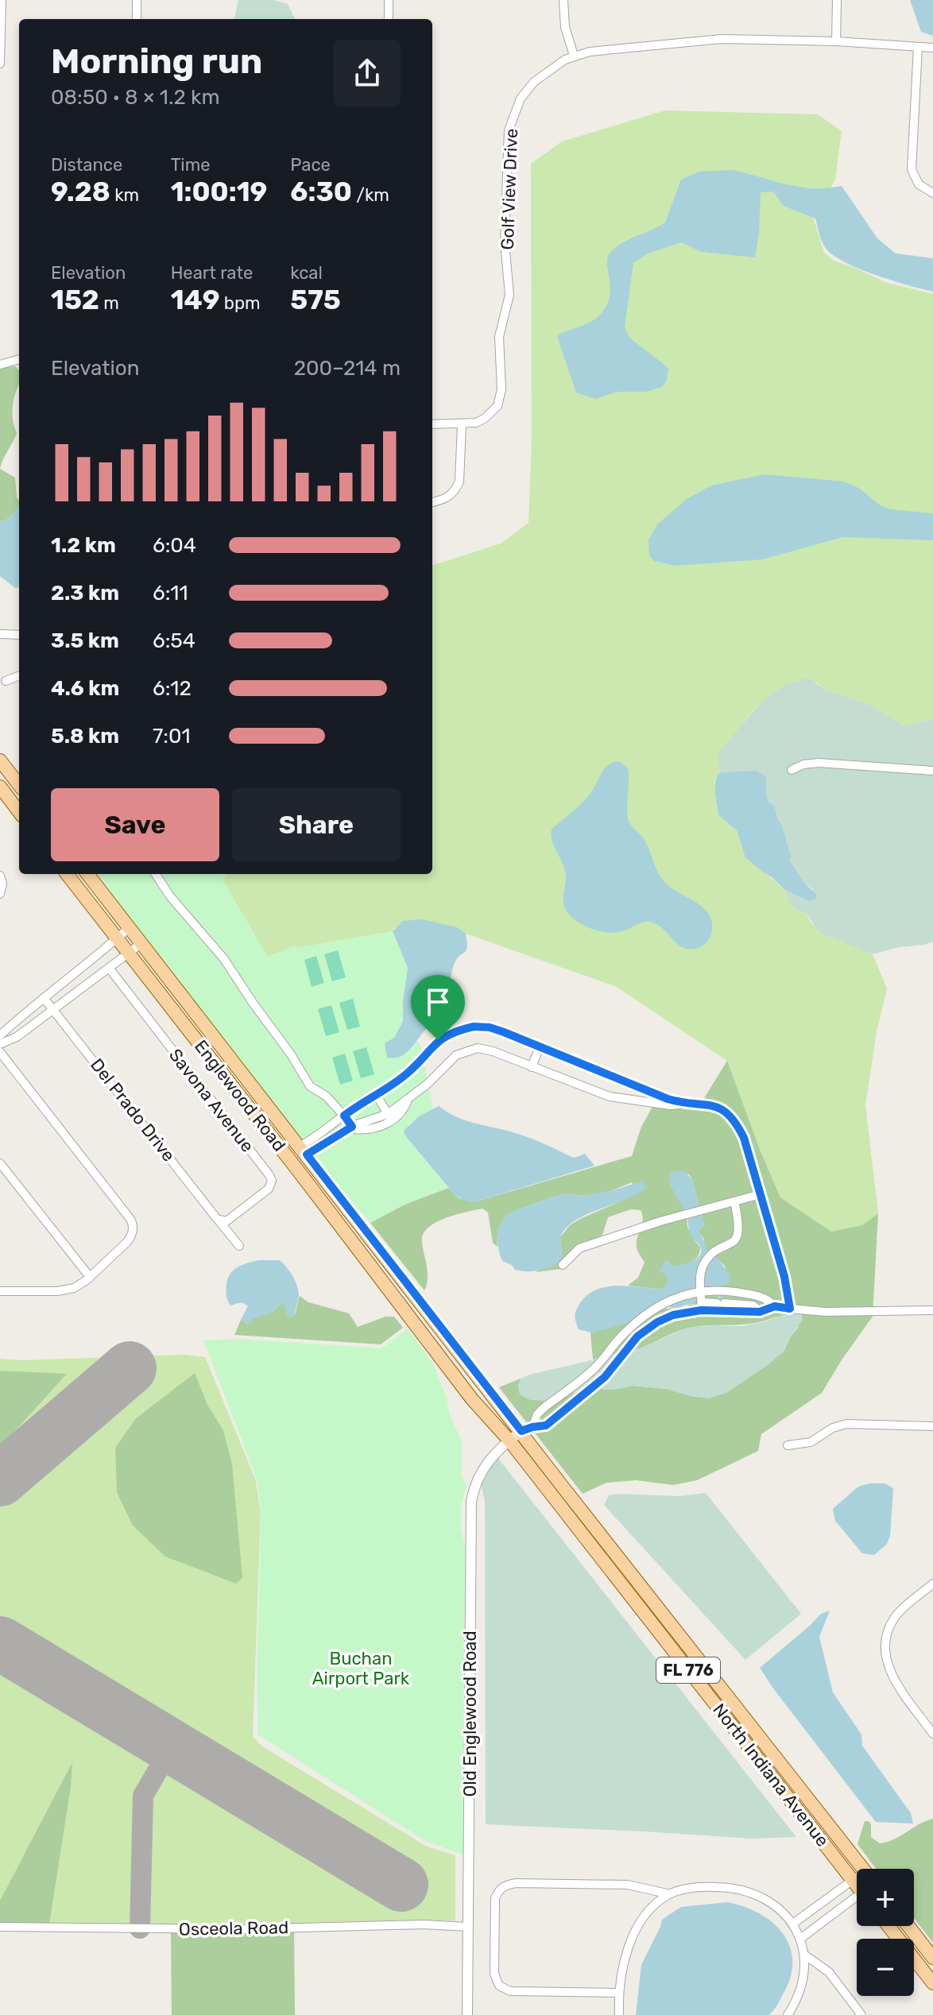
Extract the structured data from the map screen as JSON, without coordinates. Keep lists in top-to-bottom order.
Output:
{
  "streets": {
    "main road": ["Englewood Road", "FL 776", "North Indiana Avenue"],
    "street": [
      "Golf View Drive",
      "Savona Avenue",
      "Del Prado Drive",
      "Old Englewood Road",
      "Osceola Road"
    ]
  },
  "crossings": [
    ["Englewood Road", "Old Englewood Road"],
    ["Englewood Road", "North Indiana Avenue"],
    ["Savona Avenue", "Del Prado Drive"],
    ["Old Englewood Road", "North Indiana Avenue"],
    ["Old Englewood Road", "Osceola Road"]
  ],
  "parks": ["Buchan Airport Park"],
  "page": {
    "heading": ["Morning run", "08:50 · 8 × 1.2 km"],
    "stats": [
      ["Distance", "9.28 km"],
      ["Time", "1:00:19"],
      ["Pace", "6:30 /km"],
      ["Elevation", "152 m"],
      ["Heart rate", "149 bpm"],
      ["kcal", "575"]
    ],
    "chart": ["Elevation", "200–214 m"],
    "list": [
      {
        "name": "1.2 km",
        "note": "6:04"
      },
      {
        "name": "2.3 km",
        "note": "6:11"
      },
      {
        "name": "3.5 km",
        "note": "6:54"
      },
      {
        "name": "4.6 km",
        "note": "6:12"
      },
      {
        "name": "5.8 km",
        "note": "7:01"
      }
    ],
    "buttons": ["Save", "Share"],
    "map_buttons": ["+", "−"]
  }
}
